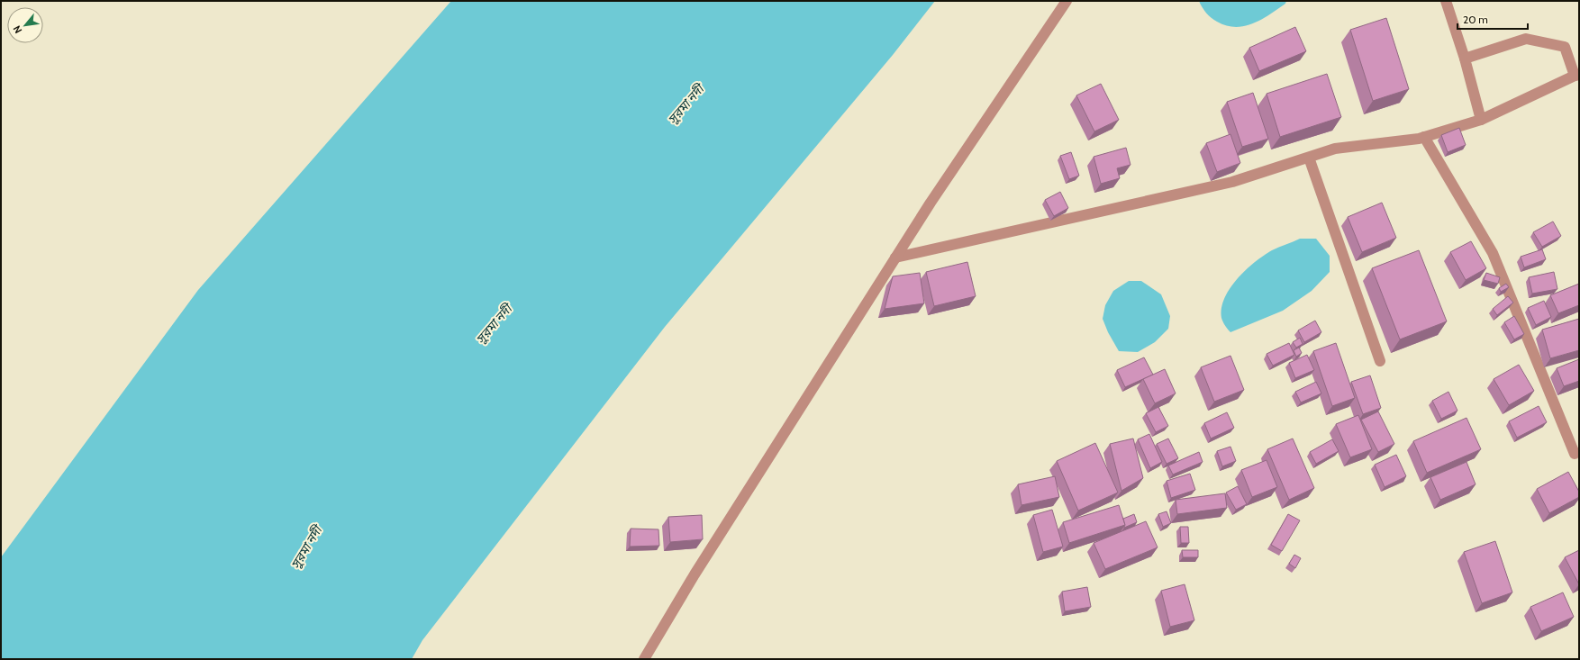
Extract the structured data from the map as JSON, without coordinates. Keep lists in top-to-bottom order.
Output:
{
  "water": ["সুরমা নদী"],
  "scale_bar": "20 m",
  "north": "bottom left"
}
